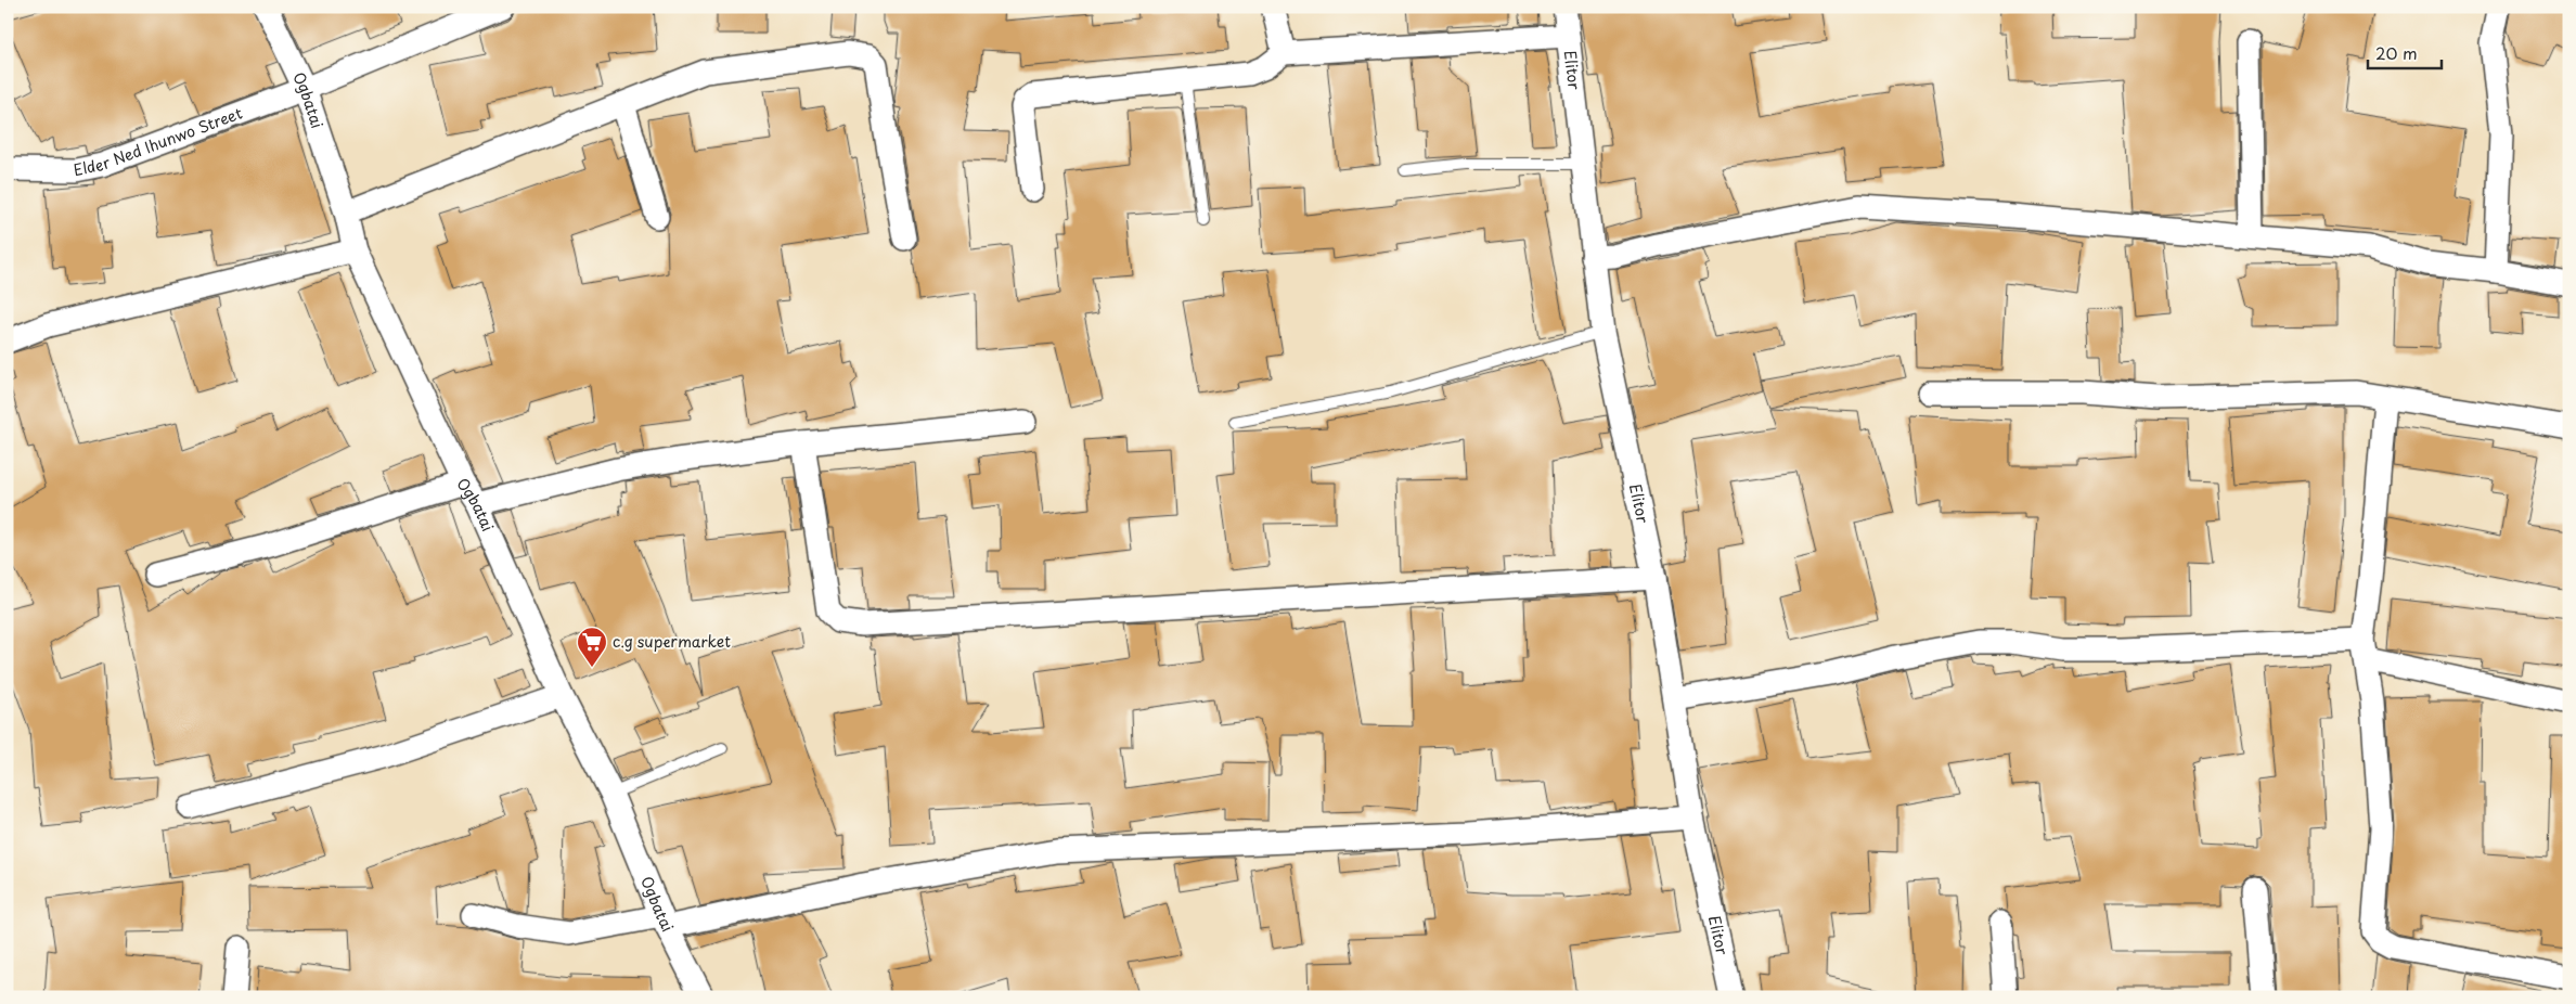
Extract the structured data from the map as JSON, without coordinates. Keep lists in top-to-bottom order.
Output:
{
  "streets": {
    "street": ["Elitor", "Ogbatai", "Elder Ned Ihunwo Street"]
  },
  "crossings": [
    ["Ogbatai", "Elder Ned Ihunwo Street"]
  ],
  "places": {
    "supermarket": ["c.g supermarket"]
  },
  "scale_bar": "20 m"
}
